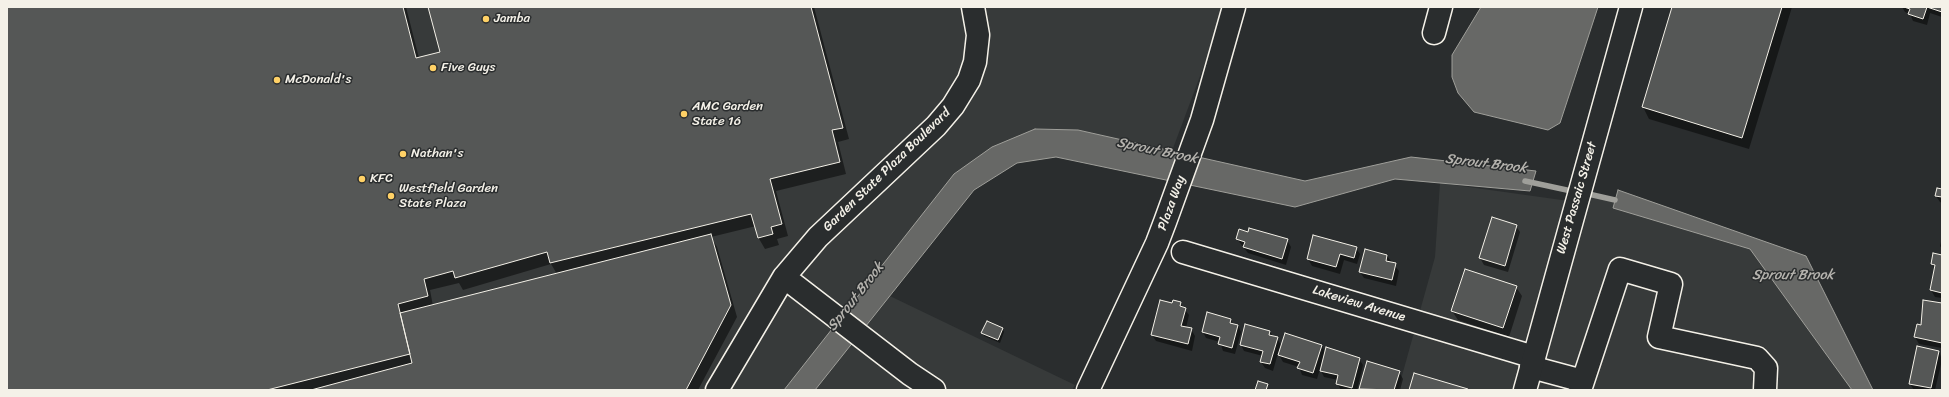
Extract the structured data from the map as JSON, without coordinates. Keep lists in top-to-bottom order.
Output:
{
  "streets": {
    "street": [
      "Garden State Plaza Boulevard",
      "West Passaic Street",
      "Plaza Way",
      "Lakeview Avenue"
    ]
  },
  "crossings": [
    ["West Passaic Street", "Lakeview Avenue"]
  ],
  "water": ["Sprout Brook"],
  "places": [
    "Jamba",
    "Five Guys",
    "McDonald's",
    "AMC Garden State 16",
    "Nathan's",
    "KFC",
    "Westfield Garden State Plaza"
  ]
}
